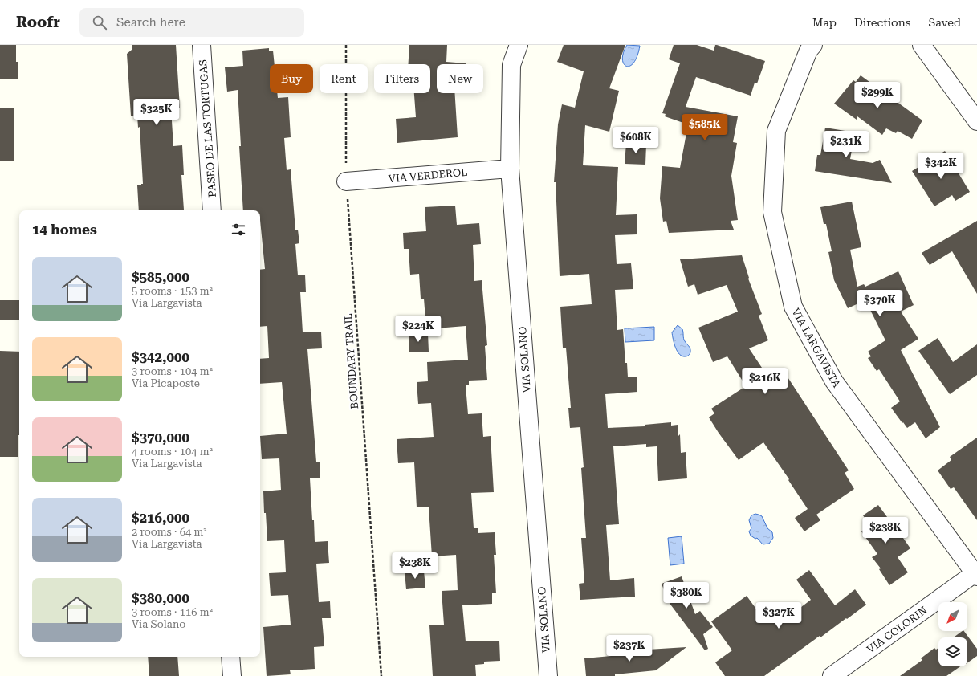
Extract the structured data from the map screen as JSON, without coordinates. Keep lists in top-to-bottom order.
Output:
{
  "streets": {
    "street": [
      "PASEO DE LAS TORTUGAS",
      "VIA VERDEROL",
      "VIA LARGAVISTA",
      "VIA SOLANO",
      "VIA COLORIN"
    ],
    "path": ["BOUNDARY TRAIL"]
  },
  "crossings": [
    ["VIA VERDEROL", "VIA SOLANO"],
    ["VIA VERDEROL", "BOUNDARY TRAIL"],
    ["VIA LARGAVISTA", "VIA COLORIN"]
  ],
  "north": "bottom left",
  "page": {
    "header": "Roofr",
    "search": "Search here",
    "nav": ["Map", "Directions", "Saved"],
    "chip": [
      "Buy",
      "Rent",
      "Filters",
      "New"
    ],
    "price": [
      "$299K",
      "$325K",
      "$585K",
      "$608K",
      "$231K",
      "$342K",
      "$370K",
      "$224K",
      "$216K",
      "$238K",
      "$238K",
      "$380K",
      "$327K",
      "$237K"
    ],
    "heading": "14 homes",
    "list": [
      {
        "name": "$585,000",
        "note": "5 rooms · 153 m² · Via Largavista"
      },
      {
        "name": "$342,000",
        "note": "3 rooms · 104 m² · Via Picaposte"
      },
      {
        "name": "$370,000",
        "note": "4 rooms · 104 m² · Via Largavista"
      },
      {
        "name": "$216,000",
        "note": "2 rooms · 64 m² · Via Largavista"
      },
      {
        "name": "$380,000",
        "note": "3 rooms · 116 m² · Via Solano"
      }
    ]
  }
}
